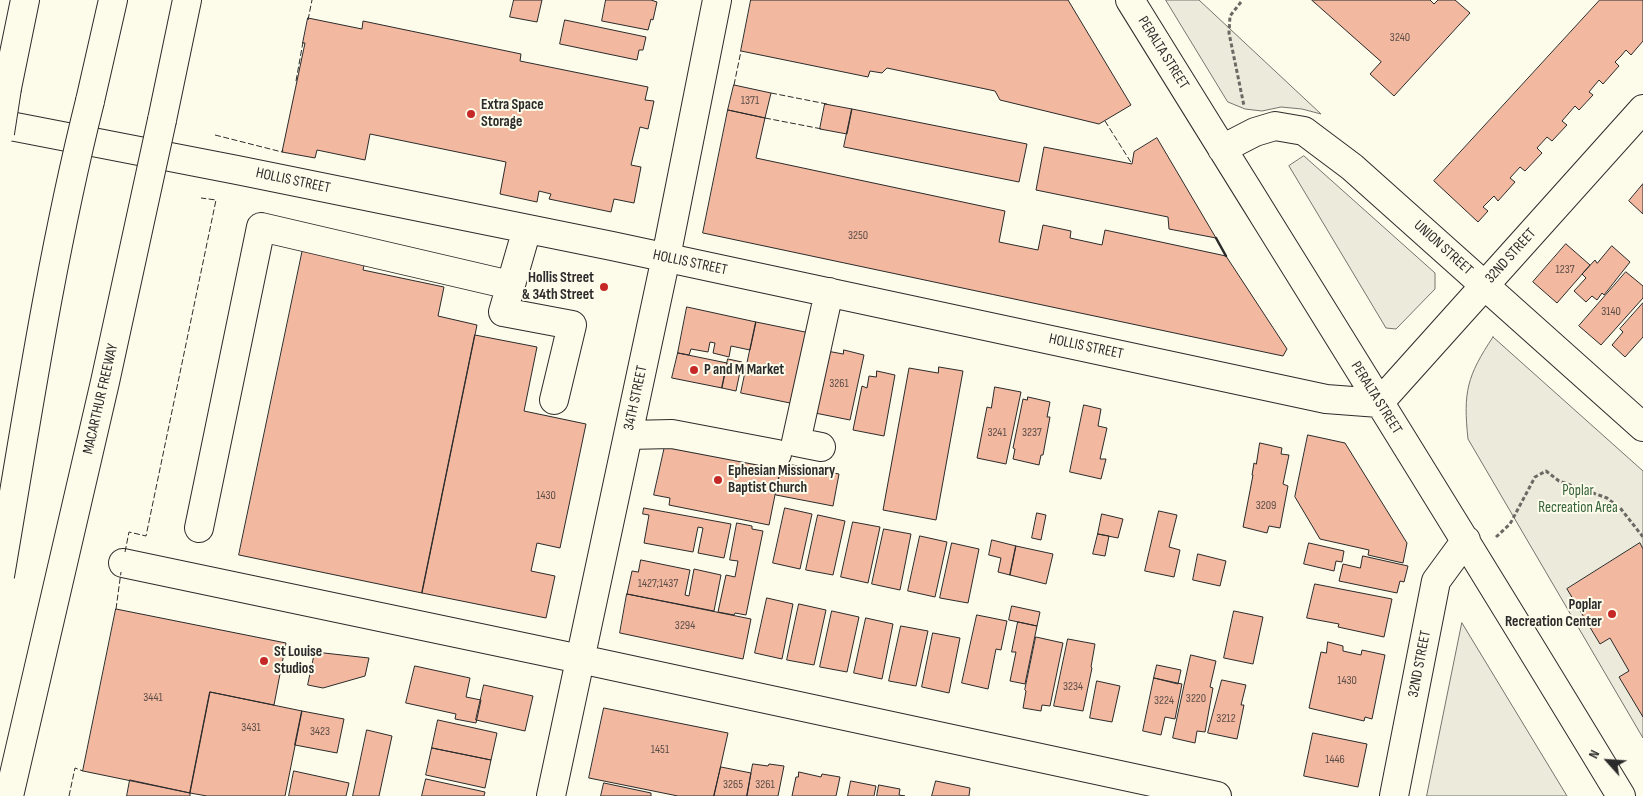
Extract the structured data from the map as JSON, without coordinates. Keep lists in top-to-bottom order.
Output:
{
  "streets": {
    "main road": [
      "PERALTA STREET",
      "HOLLIS STREET",
      "UNION STREET",
      "32ND STREET",
      "34TH STREET",
      "MACARTHUR FREEWAY"
    ]
  },
  "crossings": [
    ["PERALTA STREET", "HOLLIS STREET"],
    ["PERALTA STREET", "UNION STREET"],
    ["PERALTA STREET", "32ND STREET"],
    ["HOLLIS STREET", "32ND STREET"],
    ["HOLLIS STREET", "34TH STREET"],
    ["UNION STREET", "32ND STREET"]
  ],
  "parks": ["Poplar Recreation Area"],
  "places": [
    "Extra Space Storage",
    "Hollis Street & 34th Street",
    "P and M Market",
    "Ephesian Missionary Baptist Church",
    "Poplar Recreation Center",
    "St Louise Studios"
  ],
  "house_numbers": [
    "3240",
    "1371",
    "3250",
    "1237",
    "3140",
    "3261",
    "3241",
    "3237",
    "1430",
    "3209",
    "1427;1437",
    "3294",
    "1430",
    "3234",
    "3441",
    "3220",
    "3224",
    "3212",
    "3431",
    "3423",
    "1451",
    "1446",
    "3265",
    "3261"
  ],
  "north": "top left"
}
